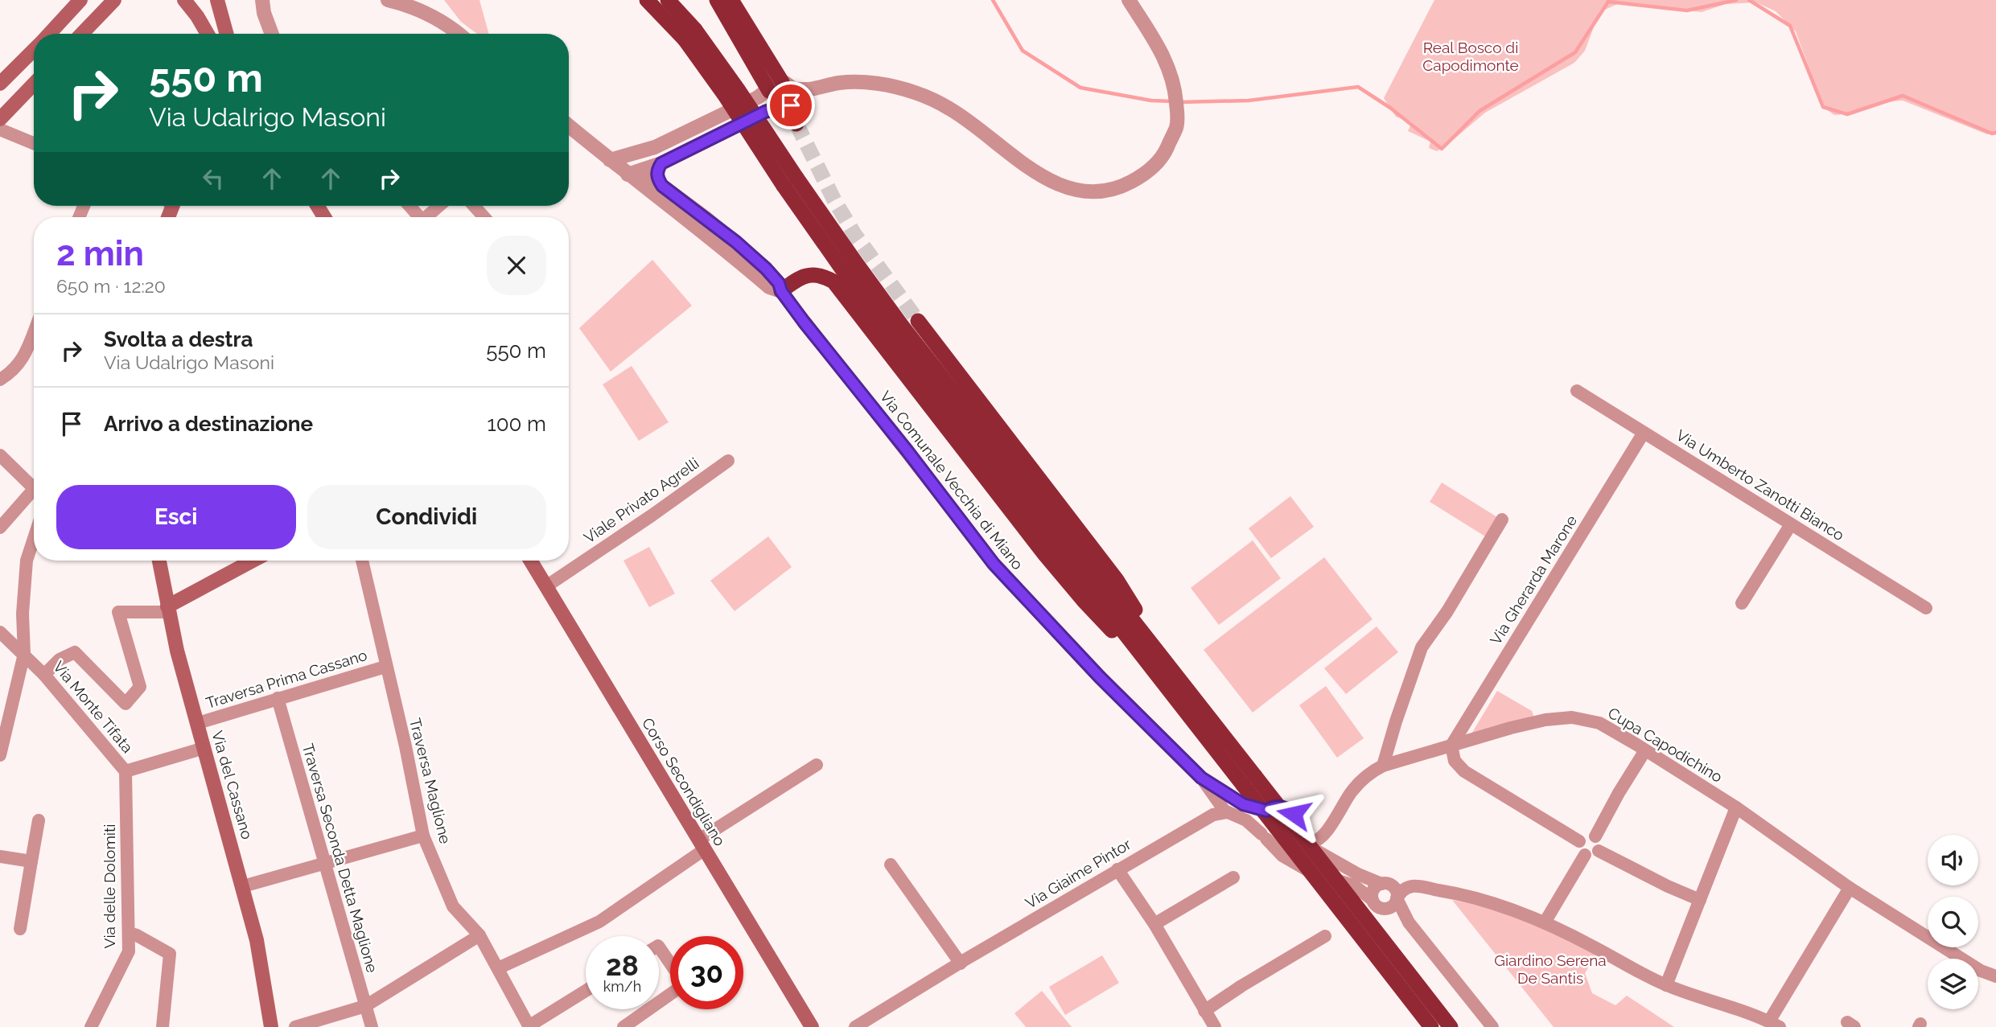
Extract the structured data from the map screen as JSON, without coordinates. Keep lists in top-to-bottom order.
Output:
{
  "streets": {
    "main road": ["Corso Secondigliano", "Via del Cassano"],
    "street": [
      "Via Comunale Vecchia di Miano",
      "Via Umberto Zanotti Bianco",
      "Viale Privato Agrelli",
      "Via Gherarda Marone",
      "Traversa Prima Cassano",
      "Via Monte Tifata",
      "Cupa Capodichino",
      "Traversa Maglione",
      "Traversa Seconda Detta Maglione",
      "Via Giaime Pintor",
      "Via delle Dolomiti"
    ]
  },
  "crossings": [
    ["Via Comunale Vecchia di Miano", "Cupa Capodichino"],
    ["Via Comunale Vecchia di Miano", "Via Giaime Pintor"],
    ["Via Umberto Zanotti Bianco", "Via Gherarda Marone"],
    ["Viale Privato Agrelli", "Corso Secondigliano"],
    ["Via Gherarda Marone", "Cupa Capodichino"],
    ["Traversa Prima Cassano", "Traversa Maglione"],
    ["Traversa Prima Cassano", "Via del Cassano"],
    ["Traversa Prima Cassano", "Traversa Seconda Detta Maglione"],
    ["Via Monte Tifata", "Via del Cassano"],
    ["Via Monte Tifata", "Via delle Dolomiti"]
  ],
  "parks": ["Real Bosco di Capodimonte", "Giardino Serena De Santis"],
  "page": {
    "turn": ["550 m", "Via Udalrigo Masoni"],
    "heading": ["2 min", "650 m · 12:20"],
    "list": [
      {
        "name": "Svolta a destra",
        "note": "Via Udalrigo Masoni",
        "value": "550 m"
      },
      {
        "name": "Arrivo a destinazione",
        "value": "100 m"
      }
    ],
    "buttons": ["Esci", "Condividi"],
    "speed": "28 km/h",
    "limit": "30"
  }
}
